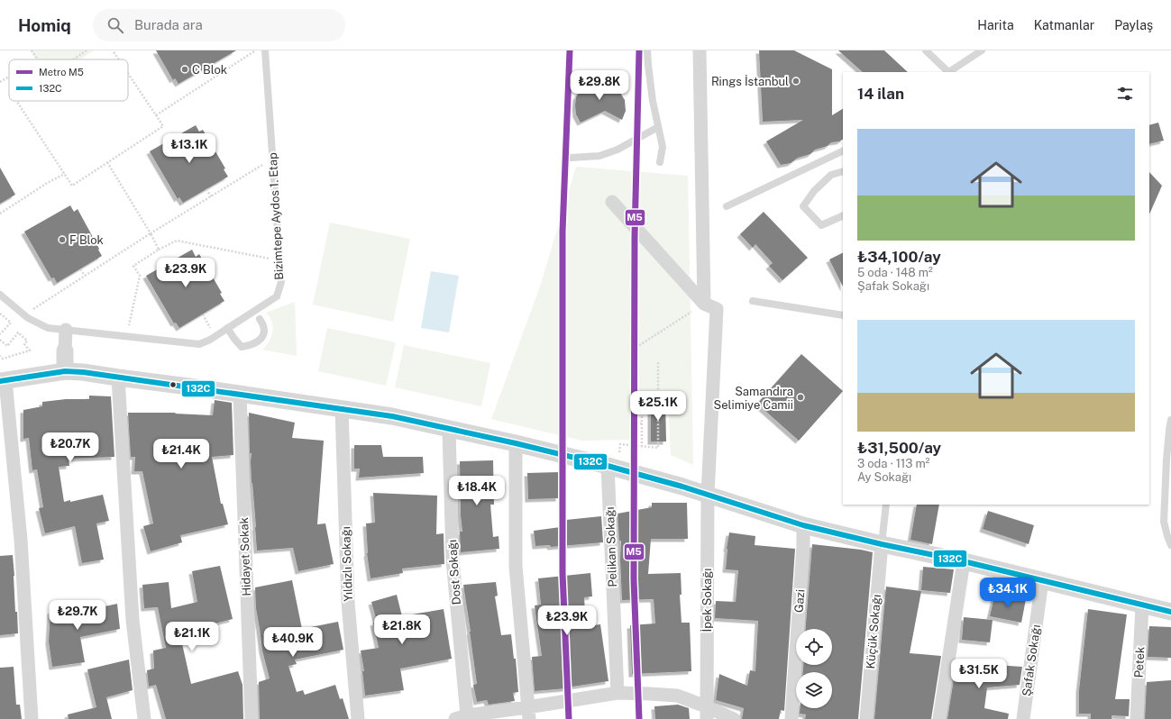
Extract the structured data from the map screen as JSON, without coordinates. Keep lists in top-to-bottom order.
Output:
{
  "streets": {
    "street": [
      "Pelikan Sokağı",
      "Hidayet Sokak",
      "Yıldızlı Sokağı",
      "Dost Sokağı",
      "İpek Sokağı",
      "Gazi",
      "Küçük Sokağı",
      "Şafak Sokağı",
      "Petek"
    ],
    "lane": ["Bizimtepe Aydos 1. Etap"]
  },
  "places": [
    "C Blok",
    "Rings İstanbul",
    "F Blok",
    "Samandıra Selimiye Camii"
  ],
  "lines": ["metro line M5", "transit line 132C"],
  "legend": ["Metro M5", "132C"],
  "page": {
    "header": "Homiq",
    "search": "Burada ara",
    "nav": ["Harita", "Katmanlar", "Paylaş"],
    "price": [
      "₺29.8K",
      "₺13.1K",
      "₺23.9K",
      "₺25.1K",
      "₺20.7K",
      "₺21.4K",
      "₺18.4K",
      "₺34.1K",
      "₺29.7K",
      "₺23.9K",
      "₺21.8K",
      "₺21.1K",
      "₺40.9K",
      "₺31.5K"
    ],
    "heading": "14 ilan",
    "list": [
      {
        "name": "₺34,100/ay",
        "note": "5 oda · 148 m² · Şafak Sokağı"
      },
      {
        "name": "₺31,500/ay",
        "note": "3 oda · 113 m² · Ay Sokağı"
      }
    ]
  }
}
